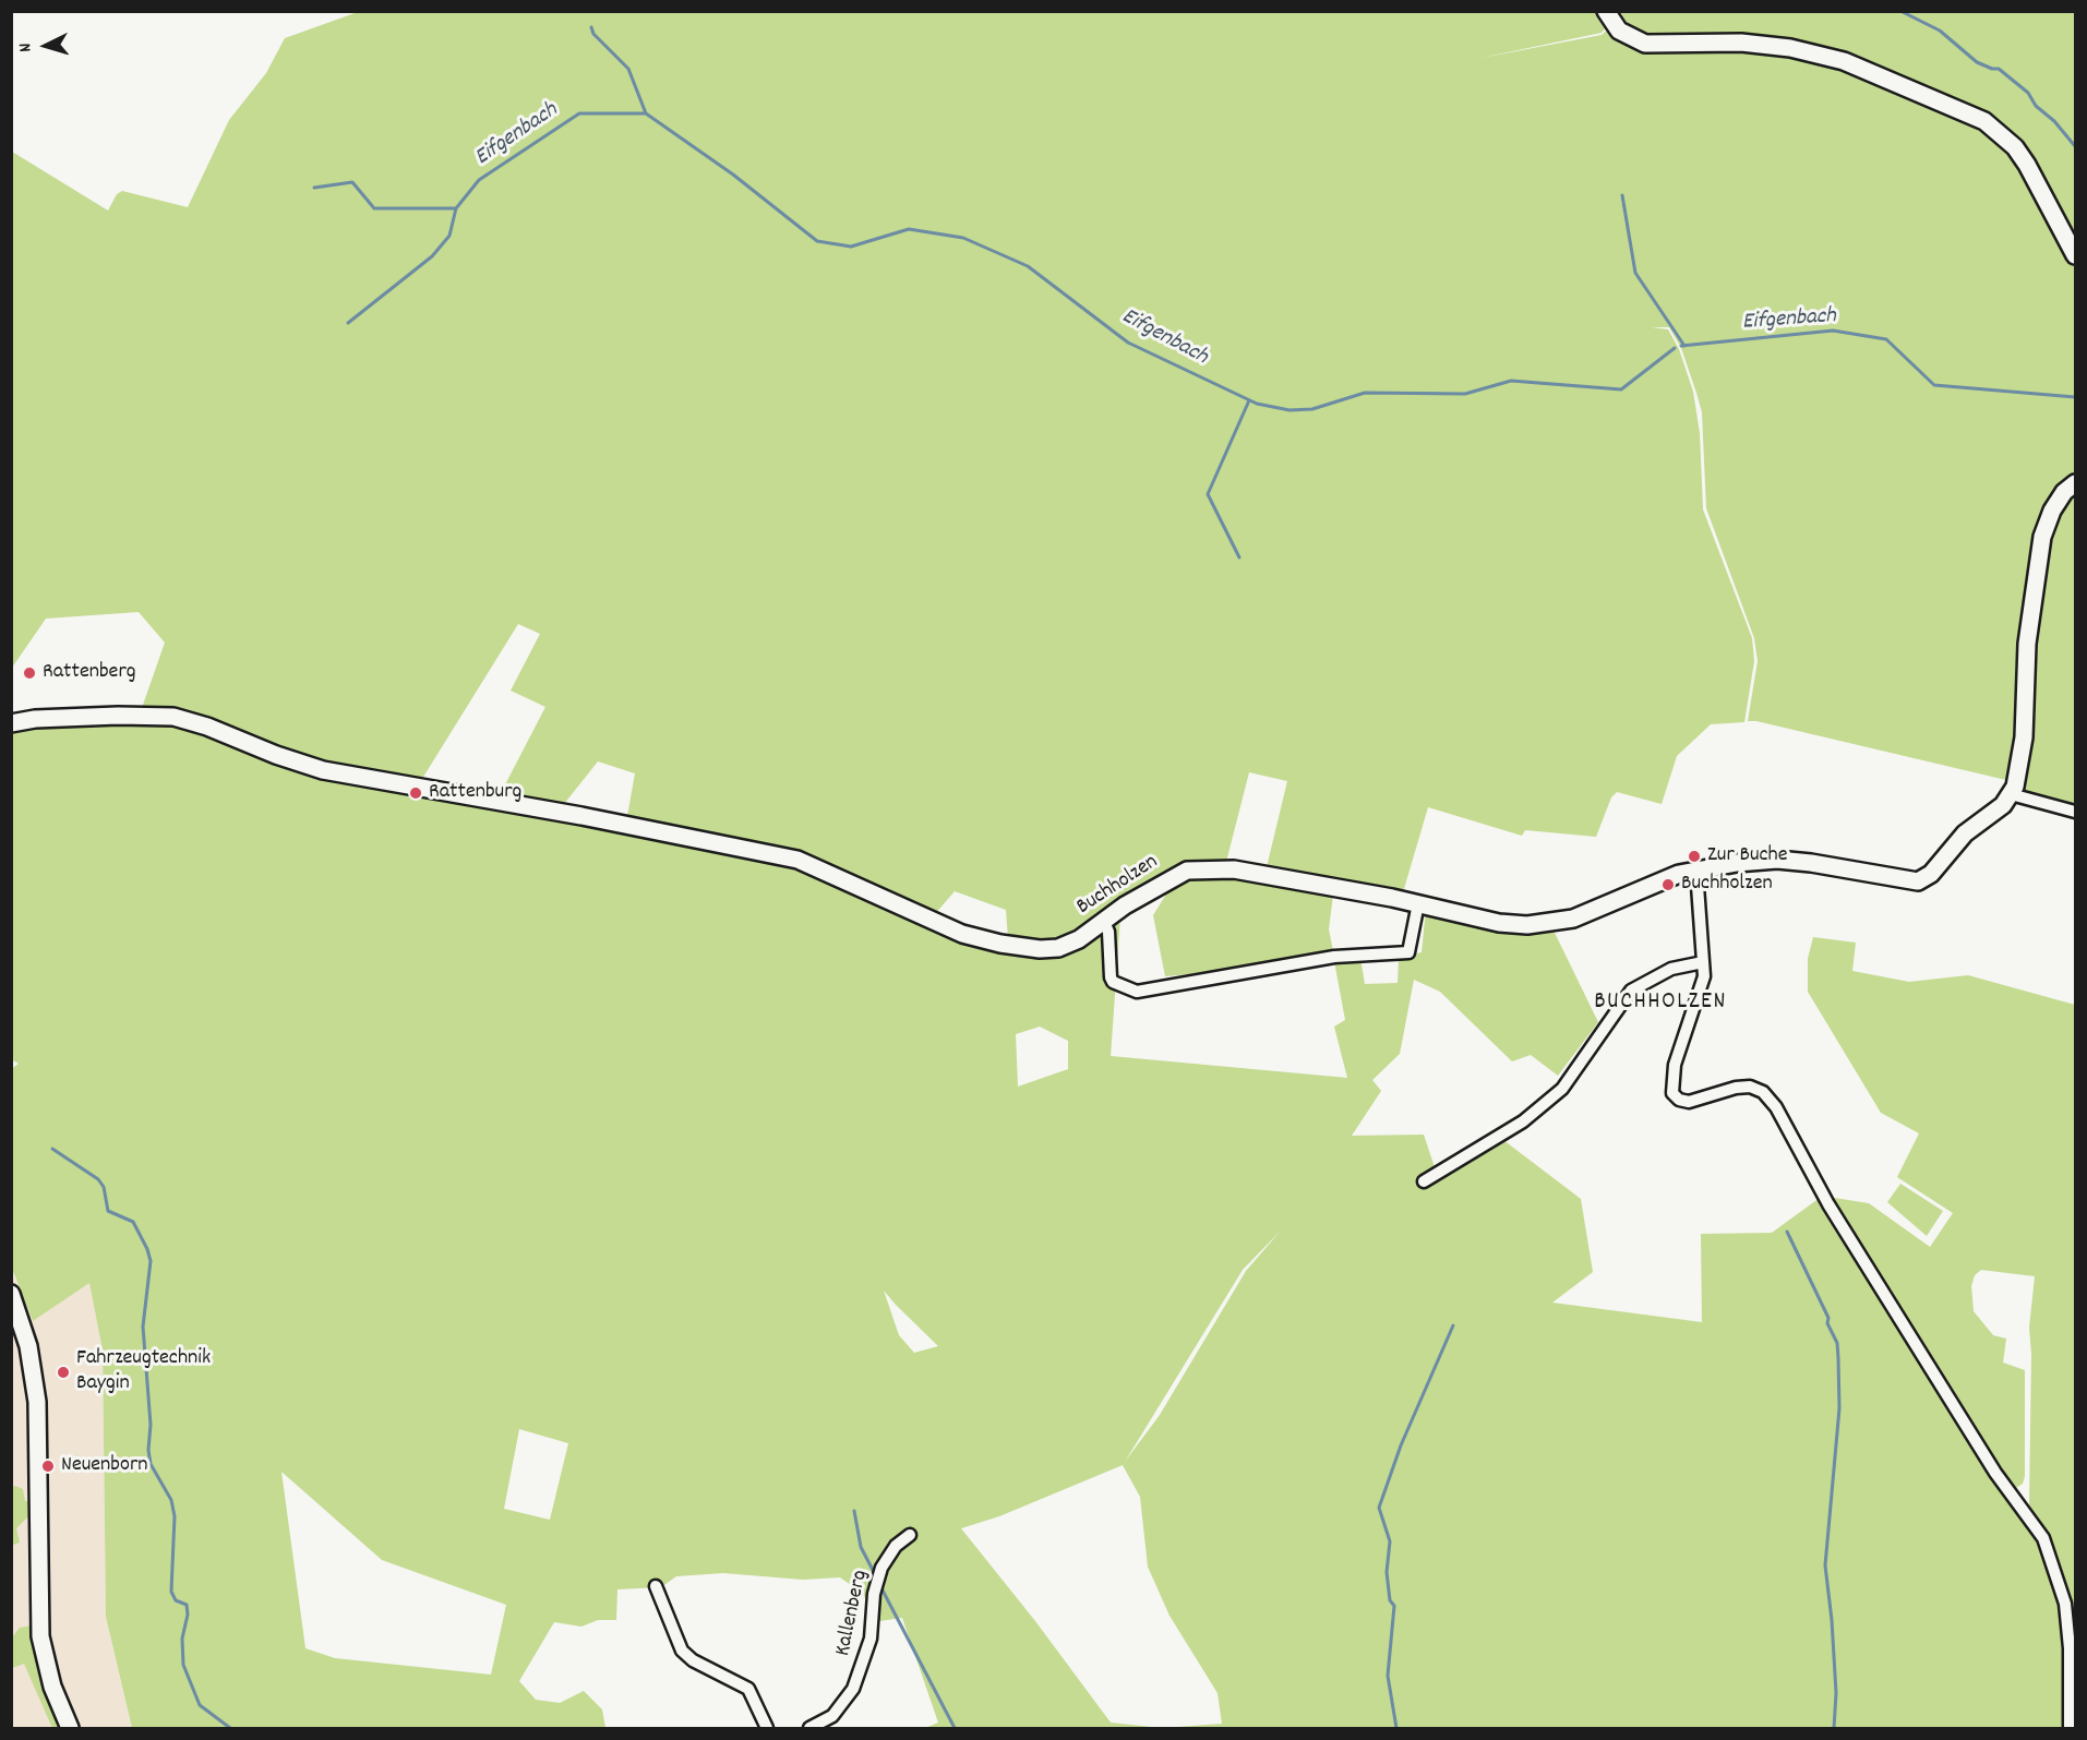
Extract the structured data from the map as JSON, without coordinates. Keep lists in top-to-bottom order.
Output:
{
  "streets": {
    "street": ["Buchholzen", "Kallenberg"]
  },
  "districts": ["BUCHHOLZEN"],
  "water": ["Eifgenbach"],
  "places": [
    "Rattenberg",
    "Rattenburg",
    "Zur Buche",
    "Buchholzen",
    "Fahrzeugtechnik Baygin",
    "Neuenborn"
  ],
  "north": "left"
}
